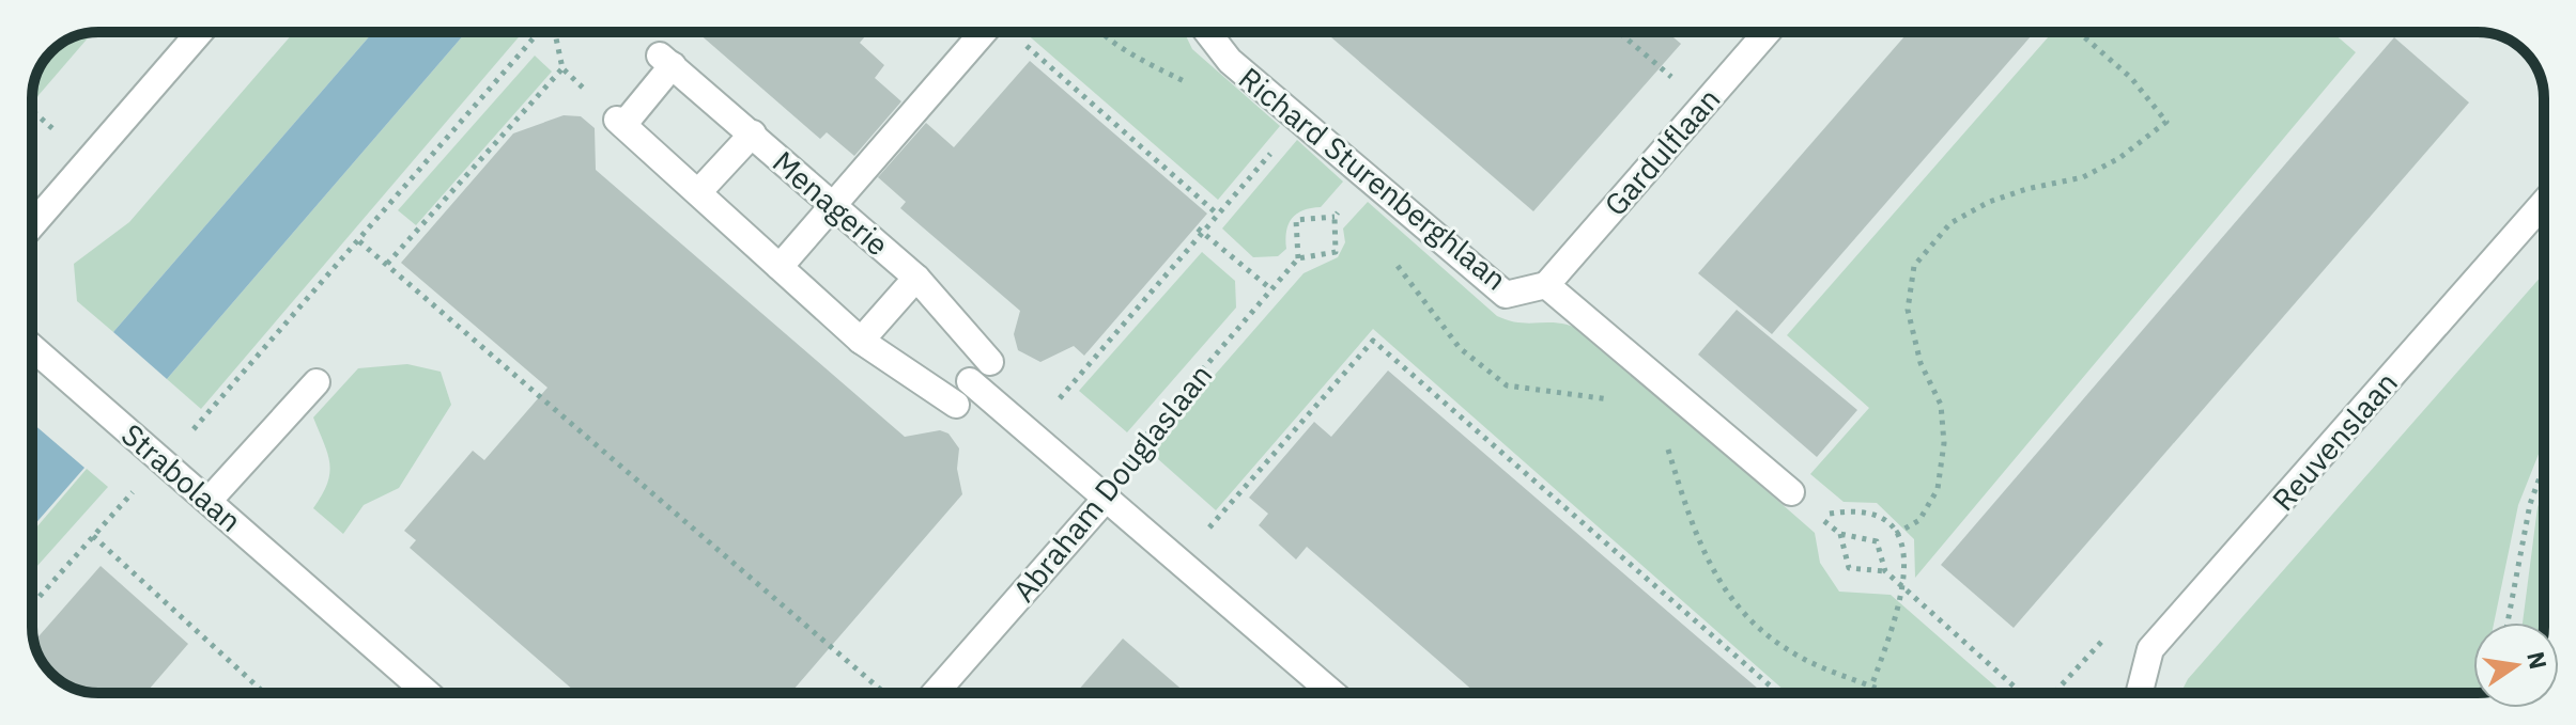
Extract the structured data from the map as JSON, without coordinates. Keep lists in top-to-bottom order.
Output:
{
  "streets": {
    "street": [
      "Gardulflaan",
      "Richard Sturenberghlaan",
      "Menagerie",
      "Reuvenslaan",
      "Strabolaan",
      "Abraham Douglaslaan"
    ]
  },
  "crossings": [
    ["Gardulflaan", "Richard Sturenberghlaan"]
  ],
  "north": "right"
}
